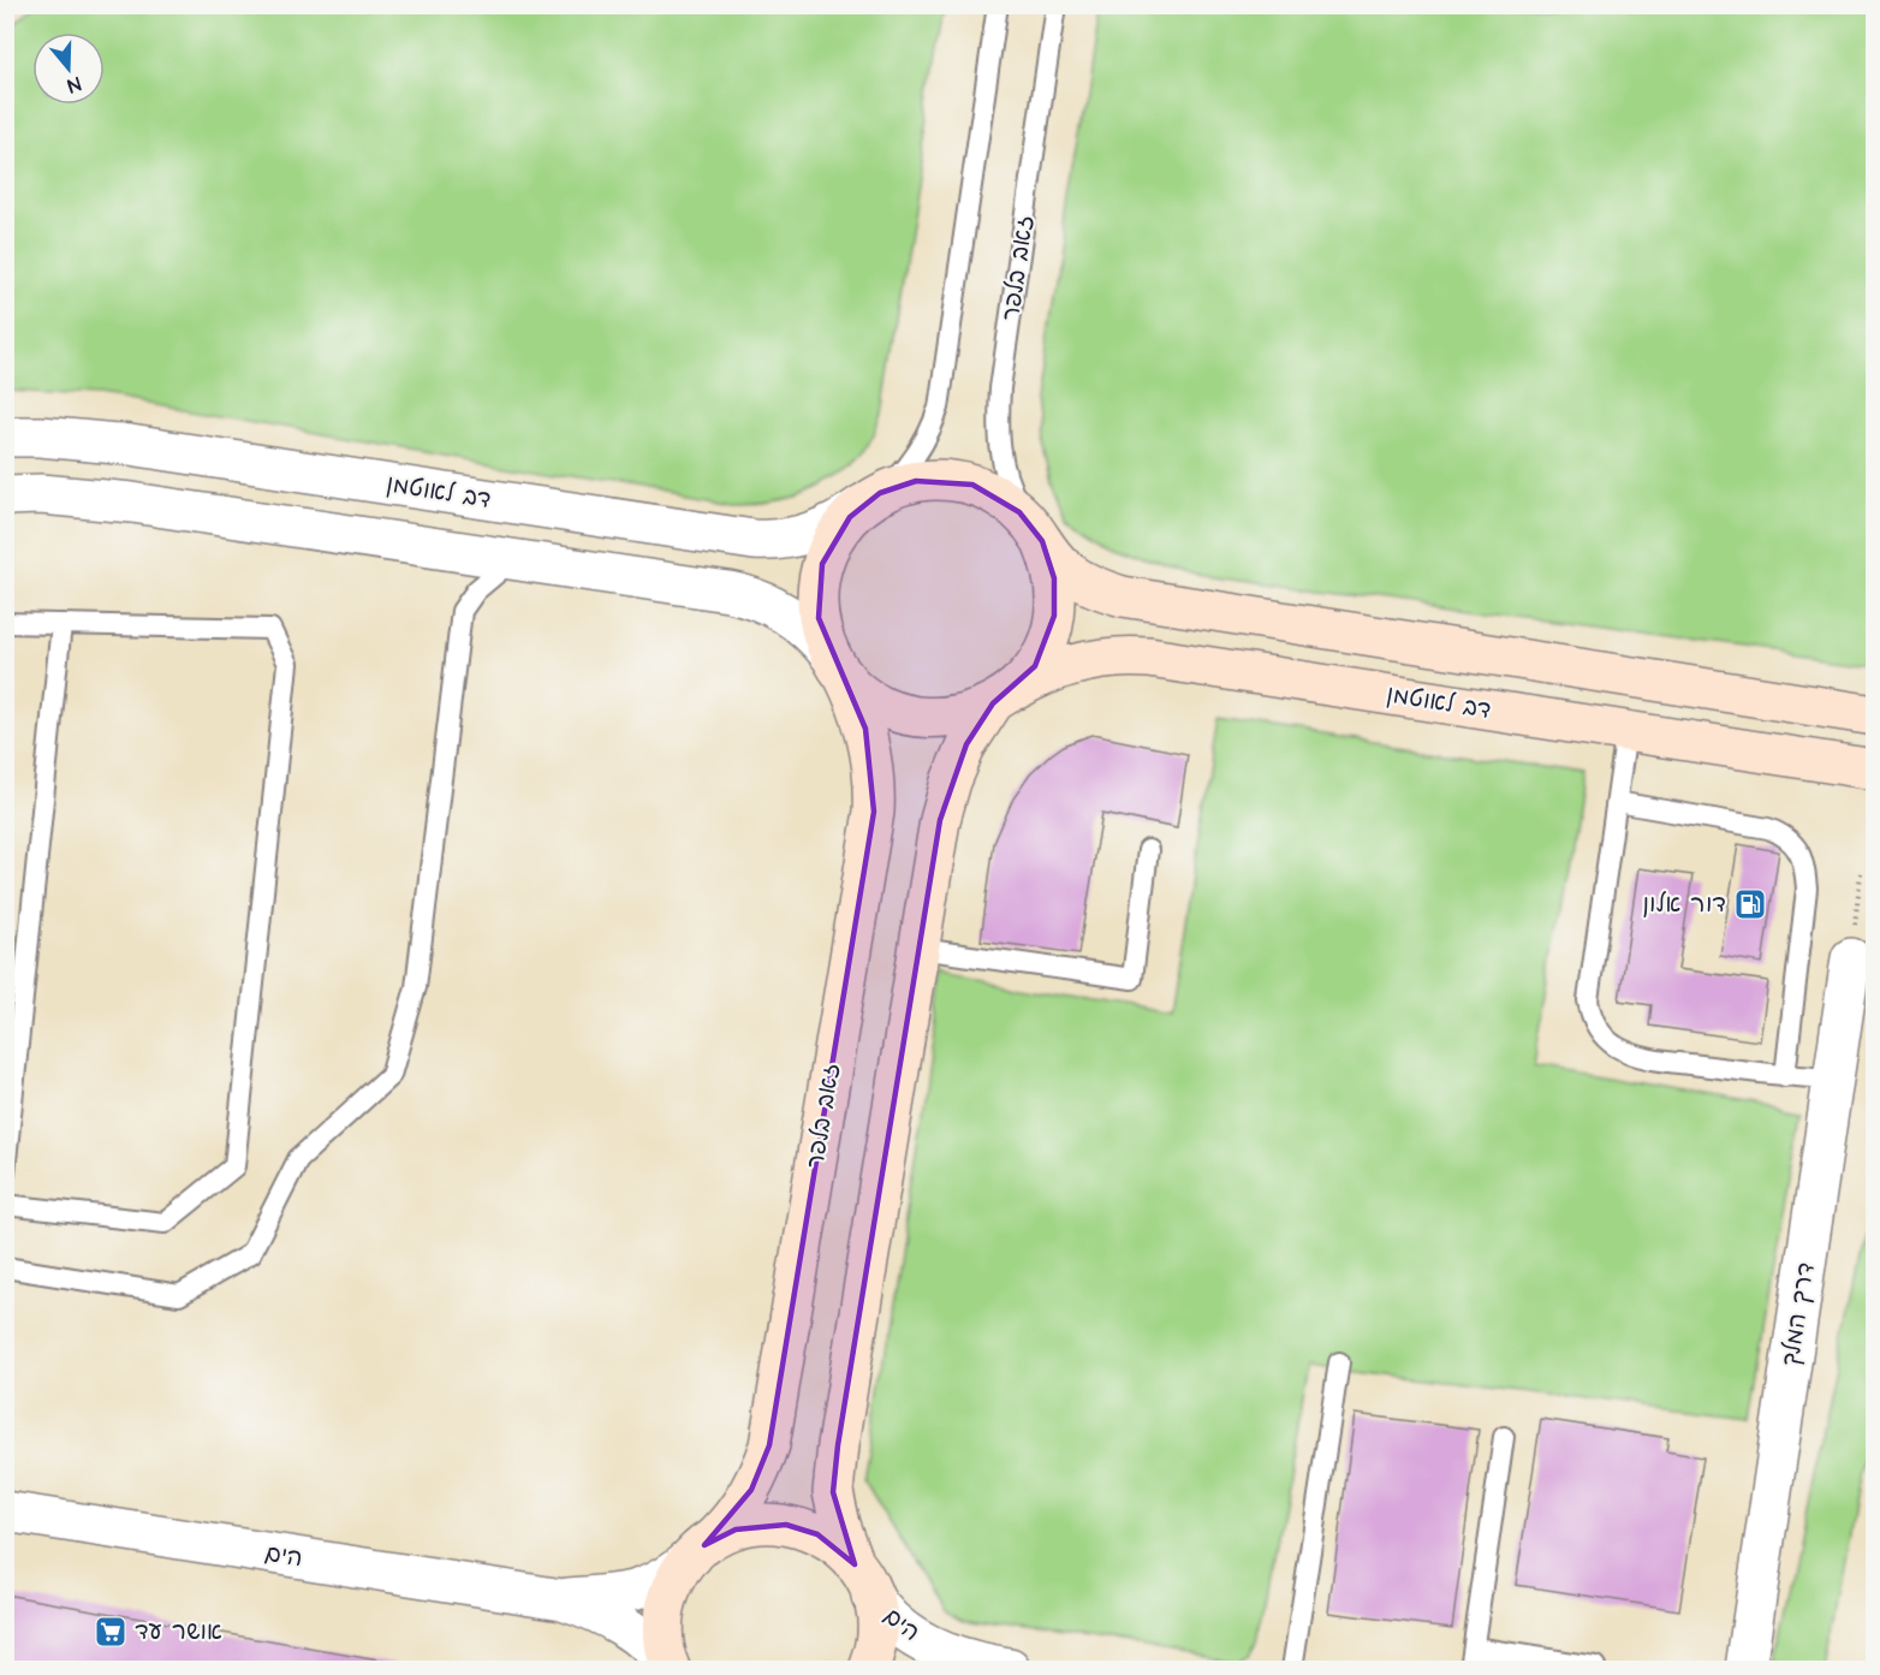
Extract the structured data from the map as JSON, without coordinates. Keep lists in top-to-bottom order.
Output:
{
  "streets": {
    "street": [
      "זאב בלפר",
      "דב לאוטמן",
      "דרך המלך",
      "הים"
    ]
  },
  "crossings": [
    ["זאב בלפר", "דב לאוטמן"],
    ["זאב בלפר", "הים"]
  ],
  "places": {
    "fuel station": ["דור אלון"],
    "supermarket": ["אושר עד"]
  },
  "north": "bottom"
}
